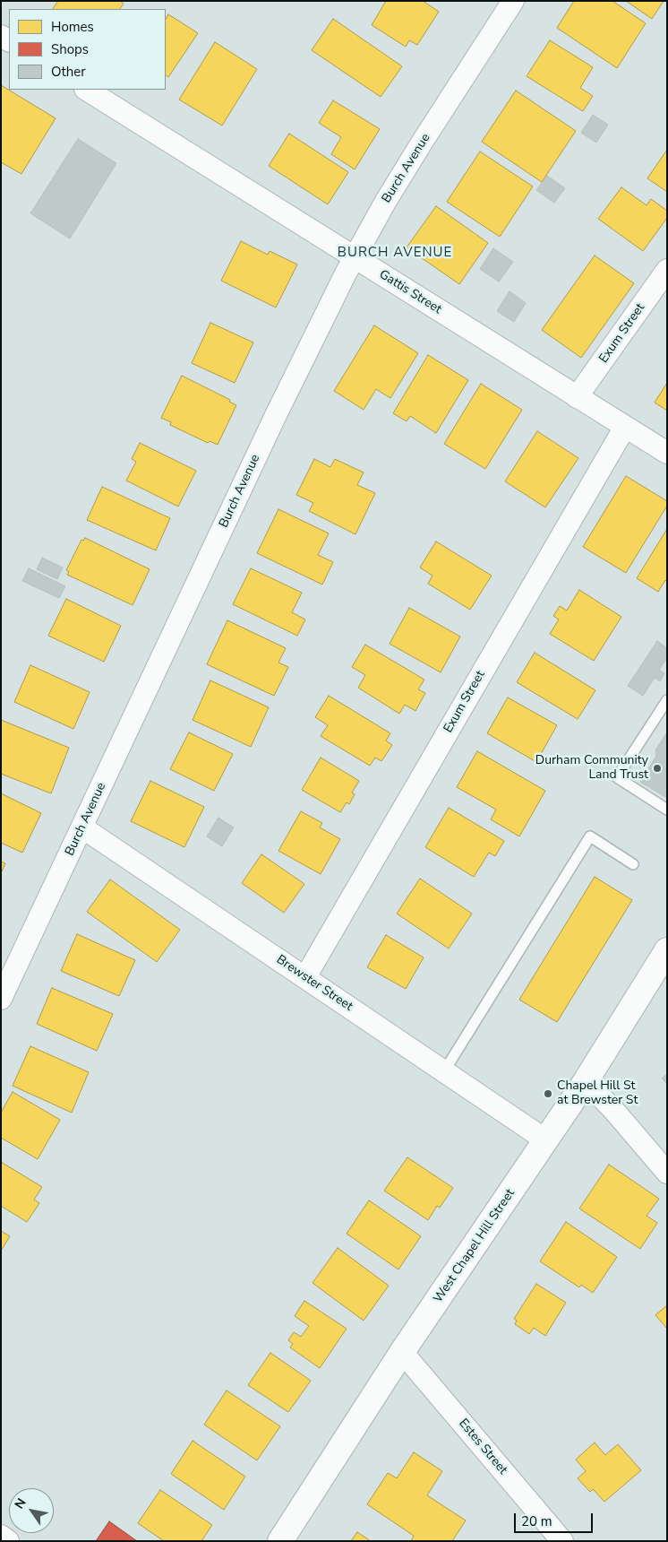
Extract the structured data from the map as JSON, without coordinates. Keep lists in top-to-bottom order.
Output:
{
  "streets": {
    "main road": ["West Chapel Hill Street"],
    "street": [
      "Burch Avenue",
      "Gattis Street",
      "Exum Street",
      "Brewster Street",
      "Estes Street"
    ]
  },
  "crossings": [
    ["Burch Avenue", "Gattis Street"],
    ["Burch Avenue", "Brewster Street"],
    ["Gattis Street", "Exum Street"],
    ["Exum Street", "Brewster Street"],
    ["Brewster Street", "West Chapel Hill Street"],
    ["West Chapel Hill Street", "Estes Street"]
  ],
  "districts": ["BURCH AVENUE"],
  "places": ["Durham Community Land Trust", "Chapel Hill St at Brewster St"],
  "legend": ["Homes", "Shops", "Other"],
  "scale_bar": "20 m",
  "north": "top left"
}
